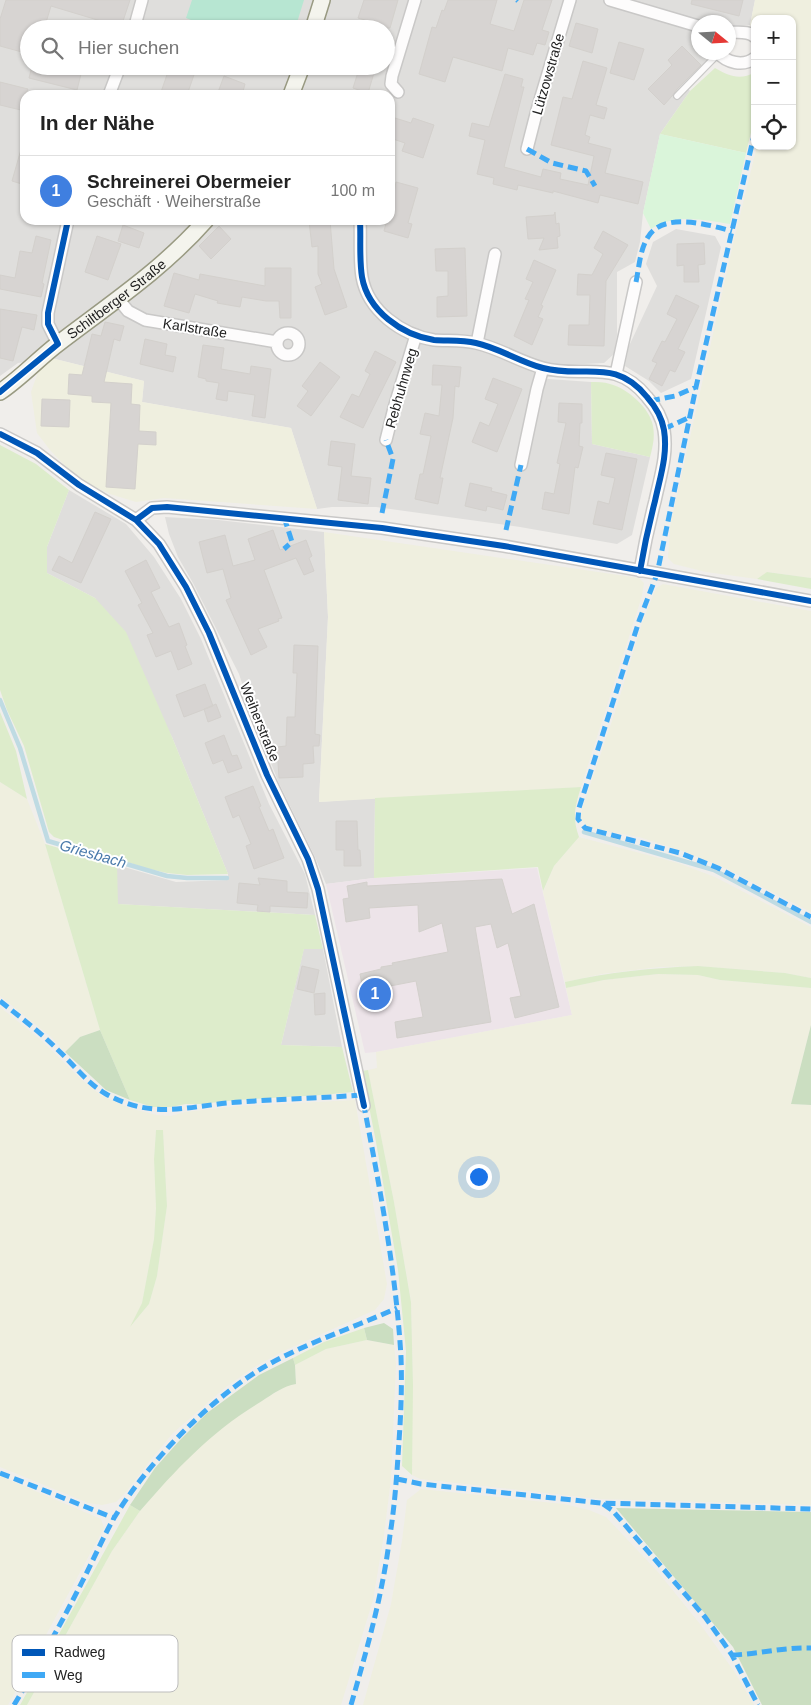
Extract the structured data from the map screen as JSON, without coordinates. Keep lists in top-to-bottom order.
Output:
{
  "streets": {
    "main road": ["Schiltberger Straße"],
    "street": [
      "Lützowstraße",
      "Karlstraße",
      "Rebhuhnweg",
      "Weiherstraße"
    ]
  },
  "crossings": [
    ["Schiltberger Straße", "Karlstraße"]
  ],
  "water": ["Griesbach"],
  "legend": ["Radweg", "Weg"],
  "north": "right",
  "page": {
    "map_buttons": ["+", "−"],
    "search": "Hier suchen",
    "heading": "In der Nähe",
    "list": [
      {
        "mark": "1",
        "name": "Schreinerei Obermeier",
        "note": "Geschäft · Weiherstraße",
        "value": "100 m"
      }
    ],
    "pins": "1"
  }
}
